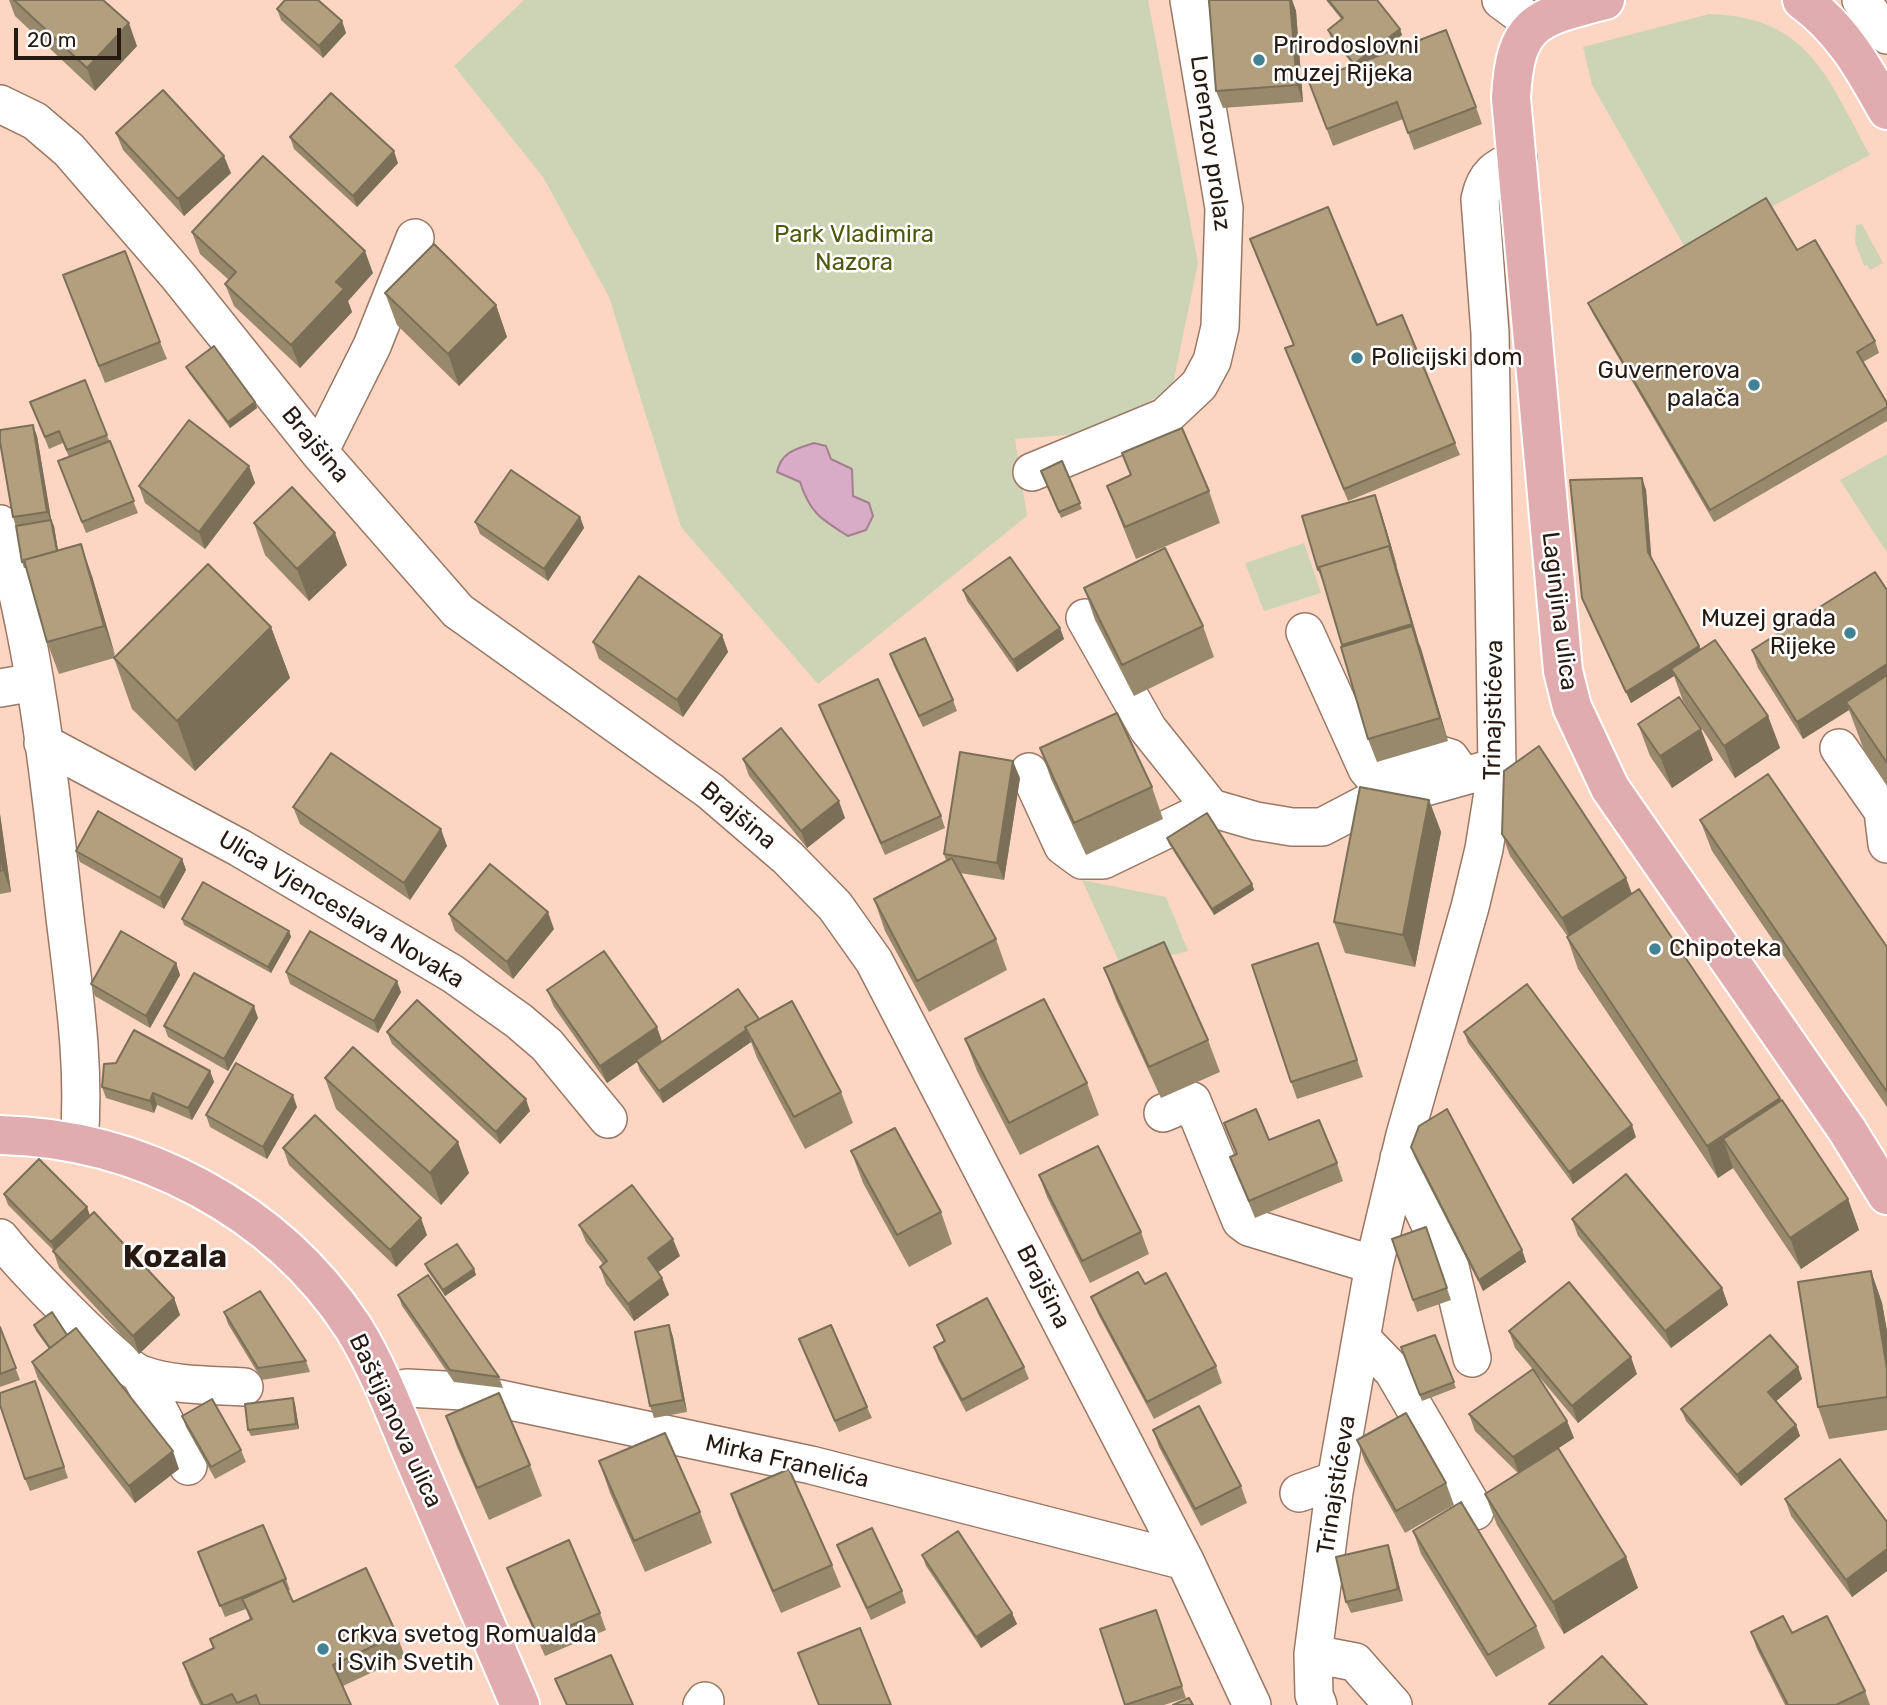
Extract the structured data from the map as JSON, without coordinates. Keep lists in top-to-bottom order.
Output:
{
  "streets": {
    "main road": ["Laginjina ulica", "Baštijanova ulica"],
    "street": [
      "Lorenzov prolaz",
      "Brajšina",
      "Trinajstićeva",
      "Ulica Vjenceslava Novaka",
      "Mirka Franelića"
    ]
  },
  "crossings": [
    ["Brajšina", "Mirka Franelića"],
    ["Laginjina ulica", "Trinajstićeva"],
    ["Baštijanova ulica", "Mirka Franelića"]
  ],
  "districts": ["Kozala"],
  "parks": ["Park Vladimira Nazora"],
  "places": [
    "Prirodoslovni muzej Rijeka",
    "Policijski dom",
    "Guvernerova palača",
    "Muzej grada Rijeke",
    "Chipoteka",
    "crkva svetog Romualda i Svih Svetih"
  ],
  "scale_bar": "20 m"
}
